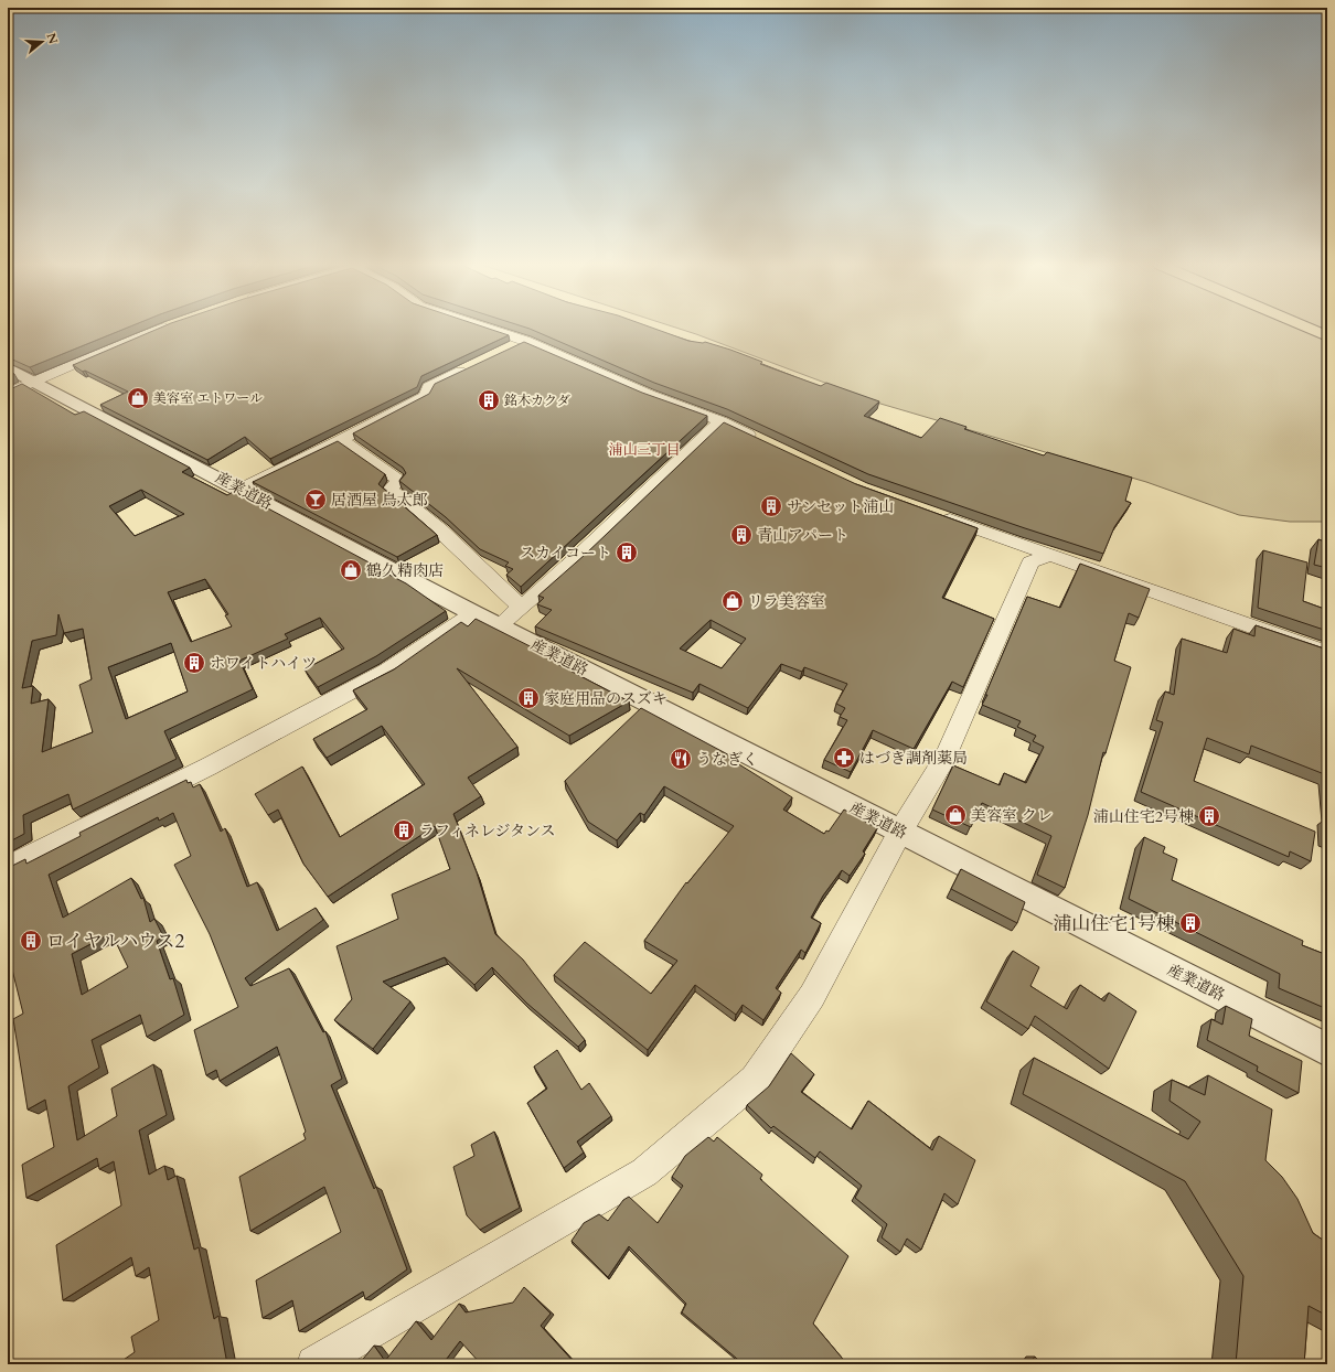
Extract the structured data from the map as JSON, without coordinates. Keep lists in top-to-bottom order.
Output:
{
  "streets": {
    "street": ["産業道路"]
  },
  "districts": ["浦山三丁目"],
  "places": {
    "shop": [
      "美容室 エトワール",
      "鶴久精肉店",
      "リラ美容室",
      "美容室 クレ"
    ],
    "building": [
      "銘木カクダ",
      "サンセット浦山",
      "青山アパート",
      "スカイコート",
      "ホワイトハイツ",
      "家庭用品のスズキ",
      "浦山住宅2号棟",
      "ラフィネレジタンス",
      "浦山住宅1号棟",
      "ロイヤルハウス2"
    ],
    "bar": ["居酒屋 鳥太郎"],
    "pharmacy": ["はづき調剤薬局"],
    "restaurant": ["うなぎく"]
  },
  "north": "right"
}
